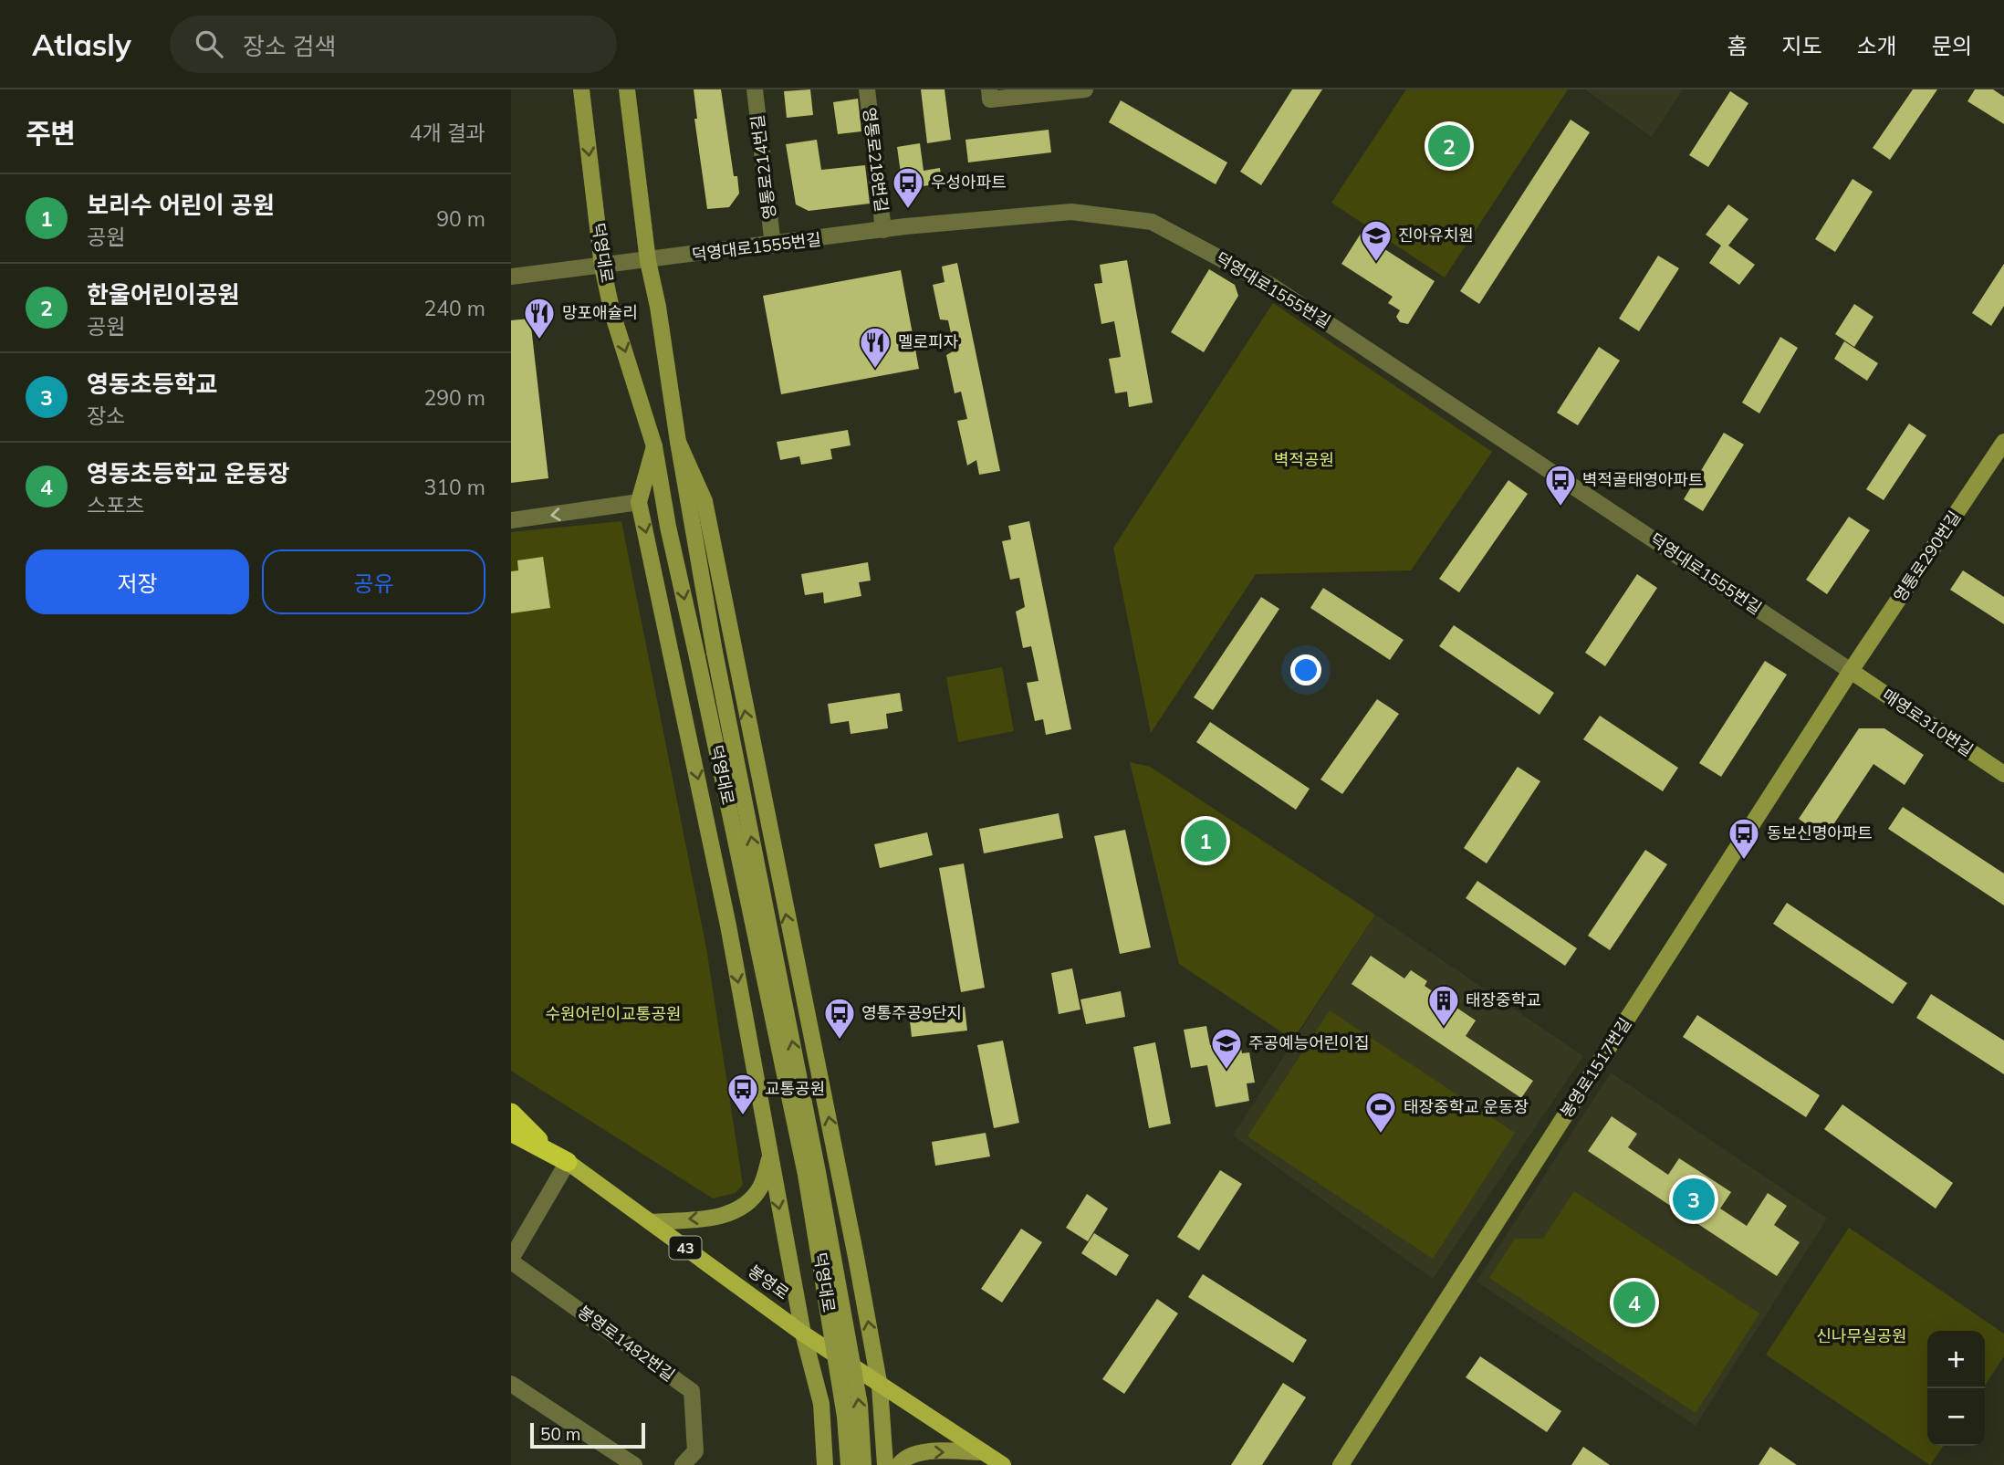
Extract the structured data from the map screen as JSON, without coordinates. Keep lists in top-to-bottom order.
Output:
{
  "streets": {
    "highway": ["43", "봉영로"],
    "main road": [
      "덕영대로",
      "영통로290번길",
      "매영로310번길",
      "봉영로1517번길"
    ],
    "street": [
      "영통로218번길",
      "영통로214번길",
      "덕영대로1555번길",
      "봉영로1482번길"
    ]
  },
  "crossings": [
    ["영통로218번길", "덕영대로1555번길"],
    ["영통로214번길", "덕영대로1555번길"],
    ["덕영대로1555번길", "덕영대로"],
    ["덕영대로1555번길", "영통로290번길"],
    ["덕영대로1555번길", "매영로310번길"],
    ["덕영대로1555번길", "봉영로1517번길"],
    ["영통로290번길", "매영로310번길"],
    ["영통로290번길", "봉영로1517번길"],
    ["매영로310번길", "봉영로1517번길"],
    ["봉영로", "봉영로1482번길"]
  ],
  "parks": ["벽적공원", "수원어린이교통공원", "신나무실공원"],
  "places": {
    "bus stop": [
      "우성아파트",
      "벽적골태영아파트",
      "동보신명아파트",
      "영통주공9단지",
      "교통공원"
    ],
    "school or university": ["진아유치원", "주공예능어린이집"],
    "restaurant": ["망포애슐리", "멜로피자"],
    "building": ["태장중학교"],
    "sports": ["태장중학교 운동장"]
  },
  "scale_bar": "50 m",
  "page": {
    "header": "Atlasly",
    "search": "장소 검색",
    "nav": [
      "홈",
      "지도",
      "소개",
      "문의"
    ],
    "heading": ["주변", "4개 결과"],
    "pins": [
      "2",
      "1",
      "3",
      "4"
    ],
    "list": [
      {
        "mark": "1",
        "name": "보리수 어린이 공원",
        "note": "공원",
        "value": "90 m"
      },
      {
        "mark": "2",
        "name": "한울어린이공원",
        "note": "공원",
        "value": "240 m"
      },
      {
        "mark": "3",
        "name": "영동초등학교",
        "note": "장소",
        "value": "290 m"
      },
      {
        "mark": "4",
        "name": "영동초등학교 운동장",
        "note": "스포츠",
        "value": "310 m"
      }
    ],
    "buttons": ["저장", "공유"],
    "map_buttons": ["+", "−"],
    "scale": "50 m"
  }
}
